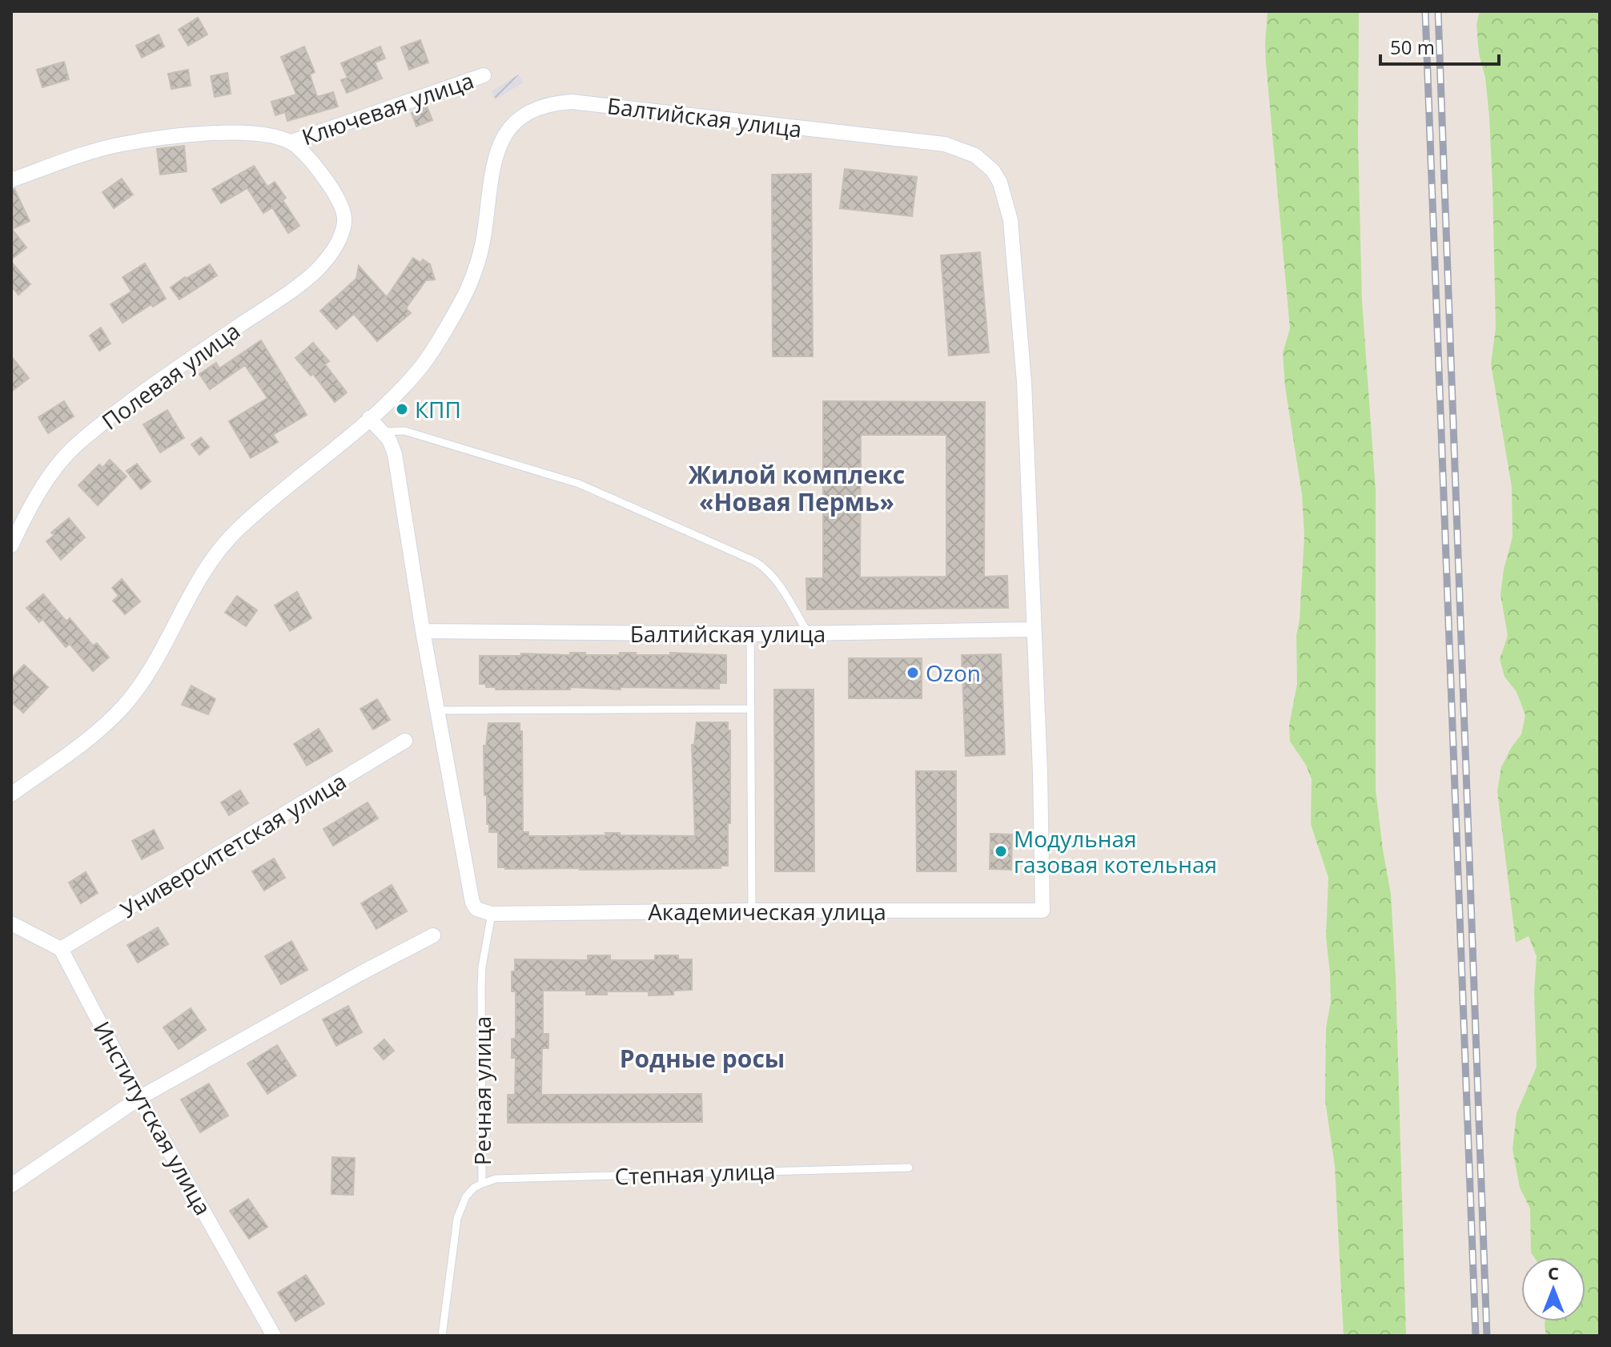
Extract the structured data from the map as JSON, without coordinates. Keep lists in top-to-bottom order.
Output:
{
  "streets": {
    "street": [
      "Ключевая улица",
      "Балтийская улица",
      "Полевая улица",
      "Университетская улица",
      "Академическая улица",
      "Институтская улица"
    ],
    "lane": ["Речная улица", "Степная улица"]
  },
  "crossings": [
    ["Ключевая улица", "Полевая улица"],
    ["Балтийская улица", "Академическая улица"],
    ["Университетская улица", "Институтская улица"],
    ["Академическая улица", "Речная улица"],
    ["Речная улица", "Степная улица"]
  ],
  "districts": ["Жилой комплекс «Новая Пермь»", "Родные росы"],
  "places": ["КПП", "Ozon", "Модульная газовая котельная"],
  "scale_bar": "50 m",
  "north": "top"
}
